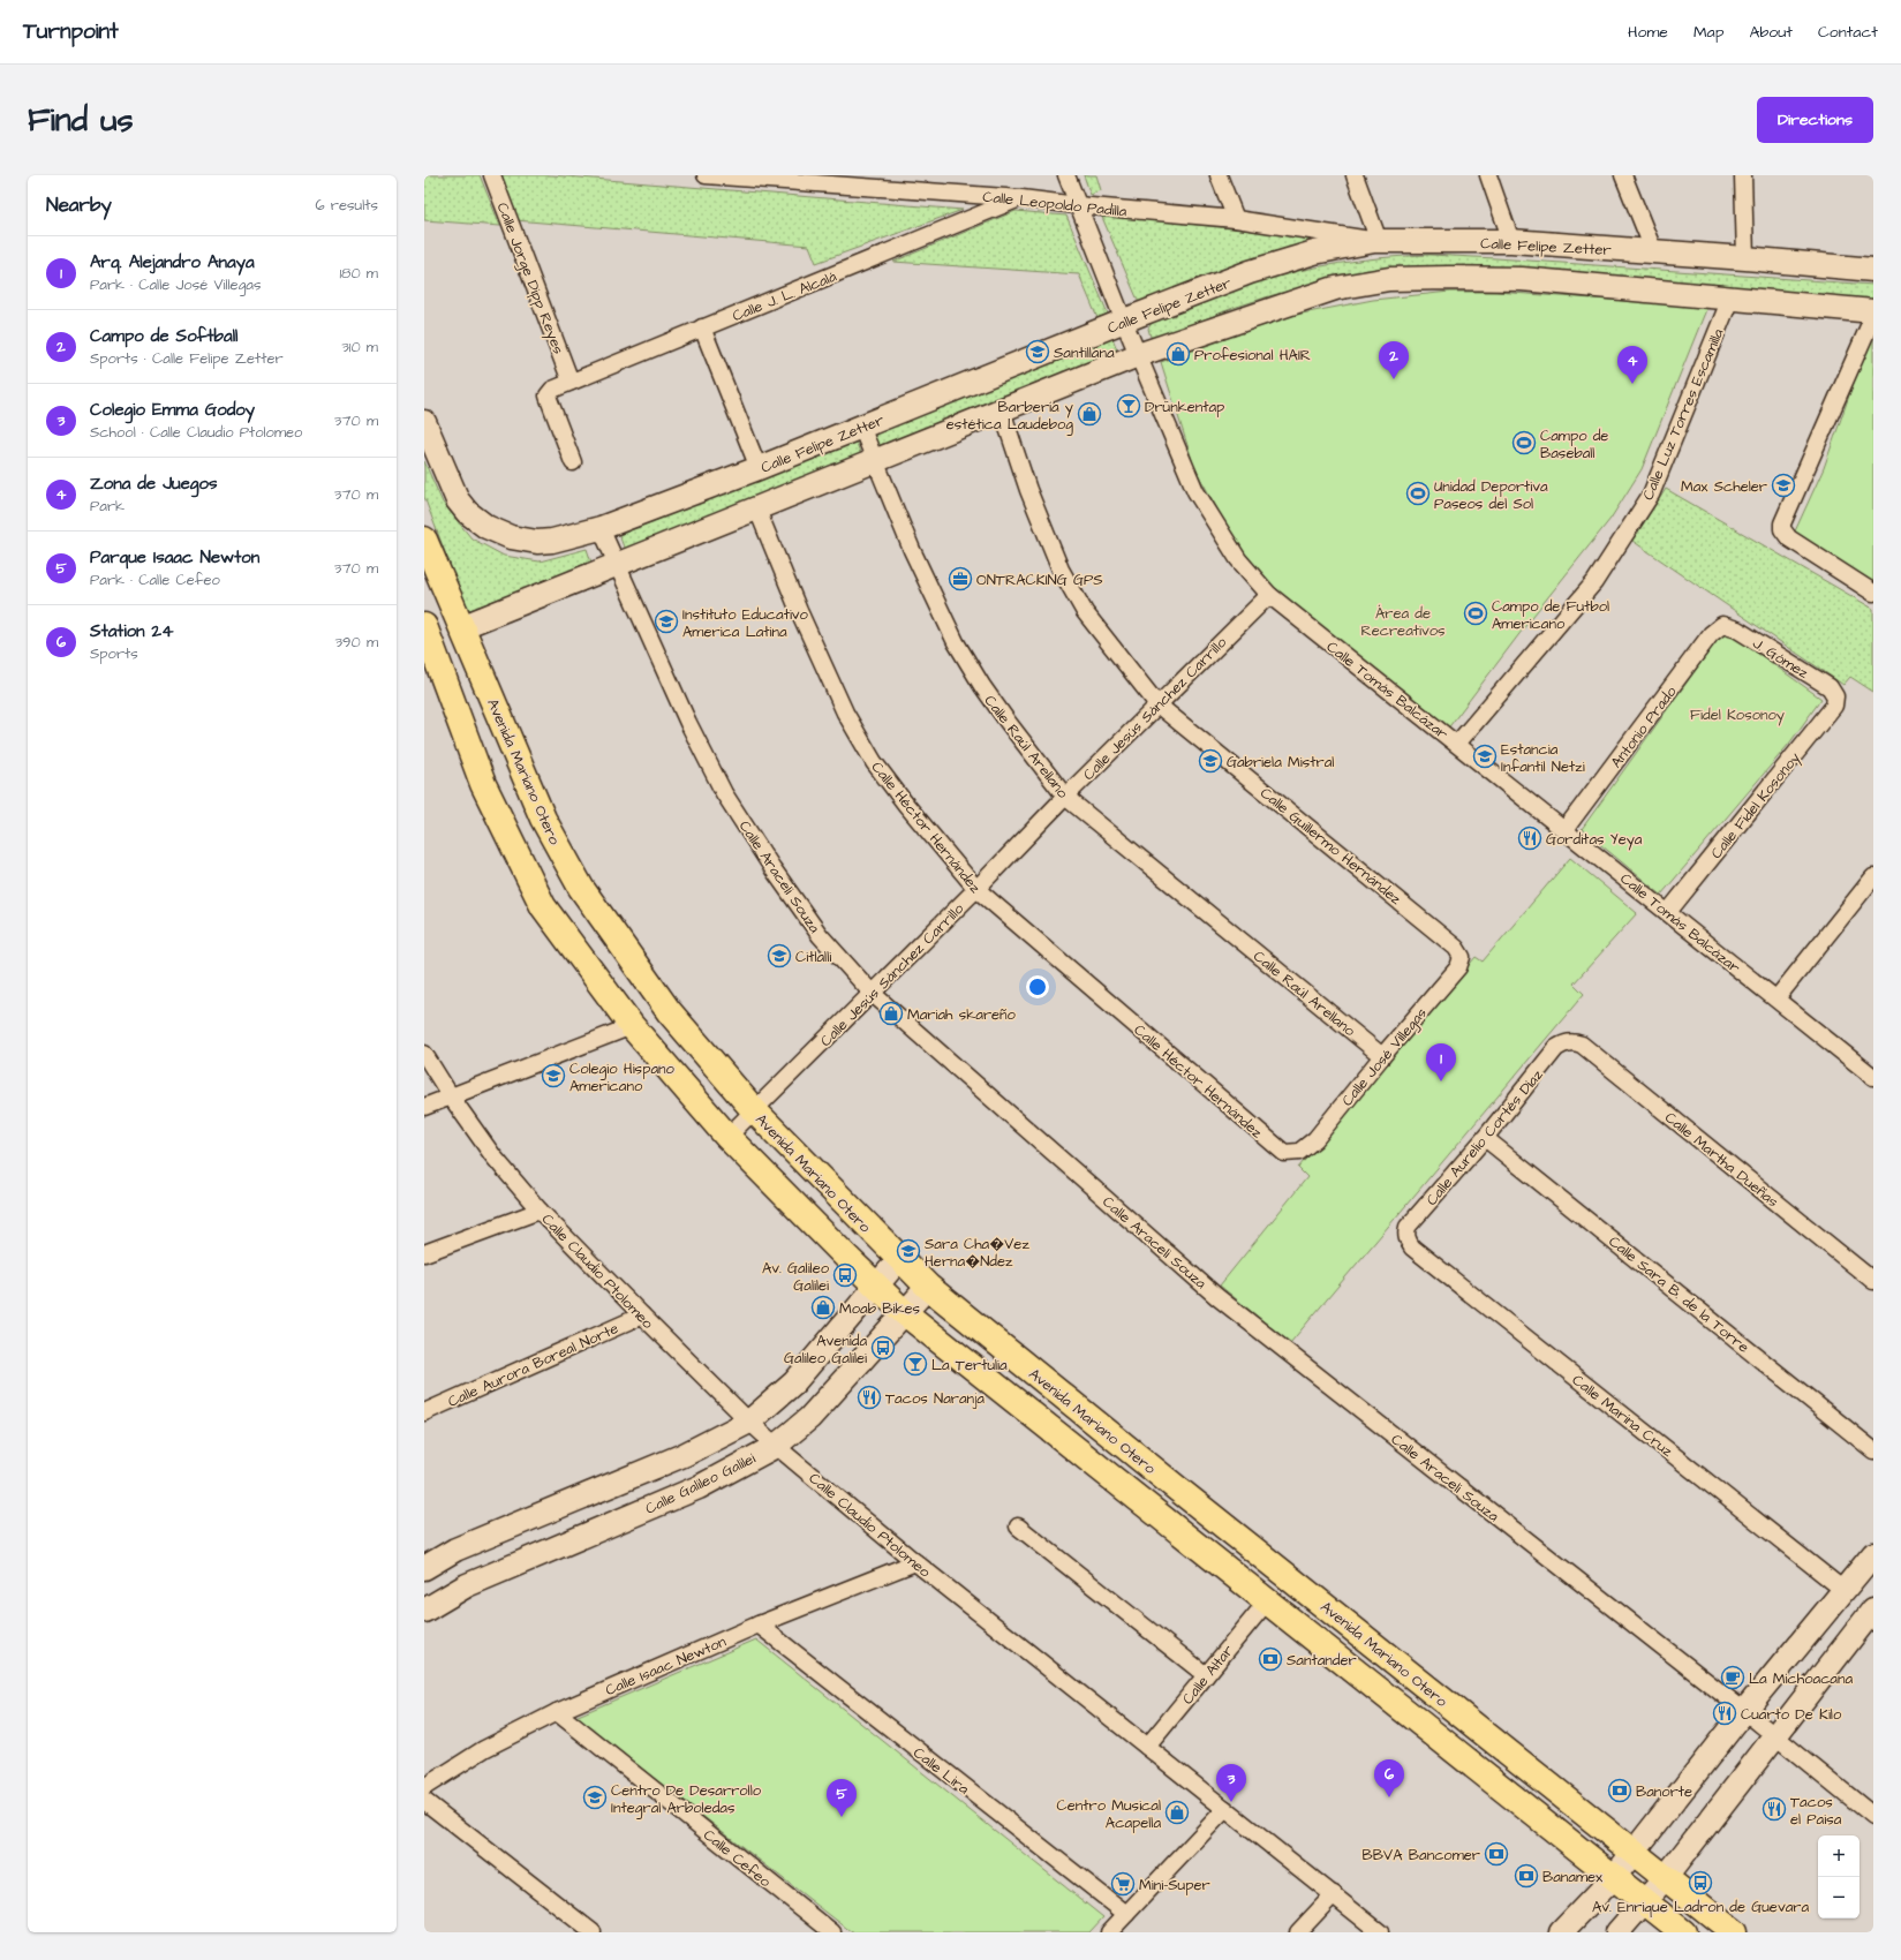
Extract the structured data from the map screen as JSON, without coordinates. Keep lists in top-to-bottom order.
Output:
{
  "streets": {
    "main road": ["Calle Felipe Zetter", "Avenida Mariano Otero", "Calle Galileo Galilei"],
    "street": [
      "Calle Leopoldo Padilla",
      "Calle Jorge Dipp Reyes",
      "Calle J. L. Alcalá",
      "Calle Luz Torres Escamilla",
      "J. Gómez",
      "Calle Tomás Balcázar",
      "Calle Jesús Sánchez Carrillo",
      "Antonio Prado",
      "Calle Raúl Arellano",
      "Calle Fidel Kosonoy",
      "Calle Héctor Hernández",
      "Calle Guillermo Hernández",
      "Calle Araceli Souza",
      "Calle José Villegas",
      "Calle Aurelio Cortés Díaz",
      "Calle Martha Dueñas",
      "Calle Claudio Ptolomeo",
      "Calle Sara B. de la Torre",
      "Calle Aurora Boreal Norte",
      "Calle Marina Cruz",
      "Calle Isaac Newton",
      "Calle Altar",
      "Calle Lira",
      "Calle Cefeo"
    ]
  },
  "crossings": [
    ["Calle Leopoldo Padilla", "Calle Felipe Zetter"],
    ["Calle Leopoldo Padilla", "Calle J. L. Alcalá"],
    ["Calle Leopoldo Padilla", "Calle Tomás Balcázar"],
    ["Calle Felipe Zetter", "Calle Tomás Balcázar"],
    ["Calle Felipe Zetter", "Calle Raúl Arellano"],
    ["Calle Felipe Zetter", "Calle Araceli Souza"],
    ["Calle Jorge Dipp Reyes", "Calle J. L. Alcalá"],
    ["Calle Luz Torres Escamilla", "Calle Tomás Balcázar"],
    ["J. Gómez", "Antonio Prado"],
    ["J. Gómez", "Calle Fidel Kosonoy"],
    ["Calle Tomás Balcázar", "Calle Jesús Sánchez Carrillo"],
    ["Calle Tomás Balcázar", "Antonio Prado"],
    ["Calle Tomás Balcázar", "Calle Fidel Kosonoy"],
    ["Calle Jesús Sánchez Carrillo", "Calle Raúl Arellano"],
    ["Calle Jesús Sánchez Carrillo", "Avenida Mariano Otero"],
    ["Calle Jesús Sánchez Carrillo", "Calle Héctor Hernández"],
    ["Calle Jesús Sánchez Carrillo", "Calle Guillermo Hernández"],
    ["Calle Jesús Sánchez Carrillo", "Calle Araceli Souza"],
    ["Calle Raúl Arellano", "Calle José Villegas"],
    ["Avenida Mariano Otero", "Calle Galileo Galilei"],
    ["Calle Héctor Hernández", "Calle José Villegas"],
    ["Calle Guillermo Hernández", "Calle José Villegas"],
    ["Calle Aurelio Cortés Díaz", "Calle Martha Dueñas"],
    ["Calle Aurelio Cortés Díaz", "Calle Sara B. de la Torre"],
    ["Calle Aurelio Cortés Díaz", "Calle Marina Cruz"],
    ["Calle Claudio Ptolomeo", "Calle Aurora Boreal Norte"],
    ["Calle Claudio Ptolomeo", "Calle Galileo Galilei"],
    ["Calle Claudio Ptolomeo", "Calle Isaac Newton"],
    ["Calle Claudio Ptolomeo", "Calle Altar"],
    ["Calle Isaac Newton", "Calle Lira"],
    ["Calle Isaac Newton", "Calle Cefeo"]
  ],
  "parks": ["Área de Recreativos", "Fidel Kosonoy"],
  "places": {
    "school or university": [
      "Santillana",
      "Max Scheler",
      "Instituto Educativo America Latina",
      "Estancia Infantil Netzi",
      "Gabriela Mistral",
      "Citlalli",
      "Colegio Hispano Americano",
      "Sara Cha�Vez Herna�Ndez",
      "Centro De Desarrollo Integral Arboledas"
    ],
    "shop": [
      "Profesional HAIR",
      "Barbería y estética Laudebog",
      "Mariah skareño",
      "Moab Bikes",
      "Centro Musical Acapella"
    ],
    "bar": ["Drünkentap", "La Tertulia"],
    "sports": ["Campo de Baseball", "Unidad Deportiva Paseos del Sol", "Campo de Futbol Americano"],
    "office": ["ONTRACKING GPS"],
    "restaurant": [
      "Gorditas Yeya",
      "Tacos Naranja",
      "Cuarto De Kilo",
      "Tacos el Paisa"
    ],
    "bus stop": ["Av. Galileo Galilei", "Avenida Galileo Galilei", "Av. Enrique Ladron de Guevara"],
    "bank": [
      "Santander",
      "Banorte",
      "BBVA Bancomer",
      "Banamex"
    ],
    "cafe": ["La Michoacana"],
    "supermarket": ["Mini-Super"]
  },
  "page": {
    "header": "Turnpoint",
    "nav": [
      "Home",
      "Map",
      "About",
      "Contact"
    ],
    "buttons": "Directions",
    "title": "Find us",
    "heading": ["Nearby", "6 results"],
    "list": [
      {
        "mark": "1",
        "name": "Arq. Alejandro Anaya",
        "note": "Park · Calle José Villegas",
        "value": "180 m"
      },
      {
        "mark": "2",
        "name": "Campo de Softball",
        "note": "Sports · Calle Felipe Zetter",
        "value": "310 m"
      },
      {
        "mark": "3",
        "name": "Colegio Emma Godoy",
        "note": "School · Calle Claudio Ptolomeo",
        "value": "370 m"
      },
      {
        "mark": "4",
        "name": "Zona de Juegos",
        "note": "Park",
        "value": "370 m"
      },
      {
        "mark": "5",
        "name": "Parque Isaac Newton",
        "note": "Park · Calle Cefeo",
        "value": "370 m"
      },
      {
        "mark": "6",
        "name": "Station 24",
        "note": "Sports",
        "value": "390 m"
      }
    ],
    "pins": [
      "2",
      "4",
      "1",
      "6",
      "3",
      "5"
    ],
    "map_buttons": ["+", "−"]
  }
}
